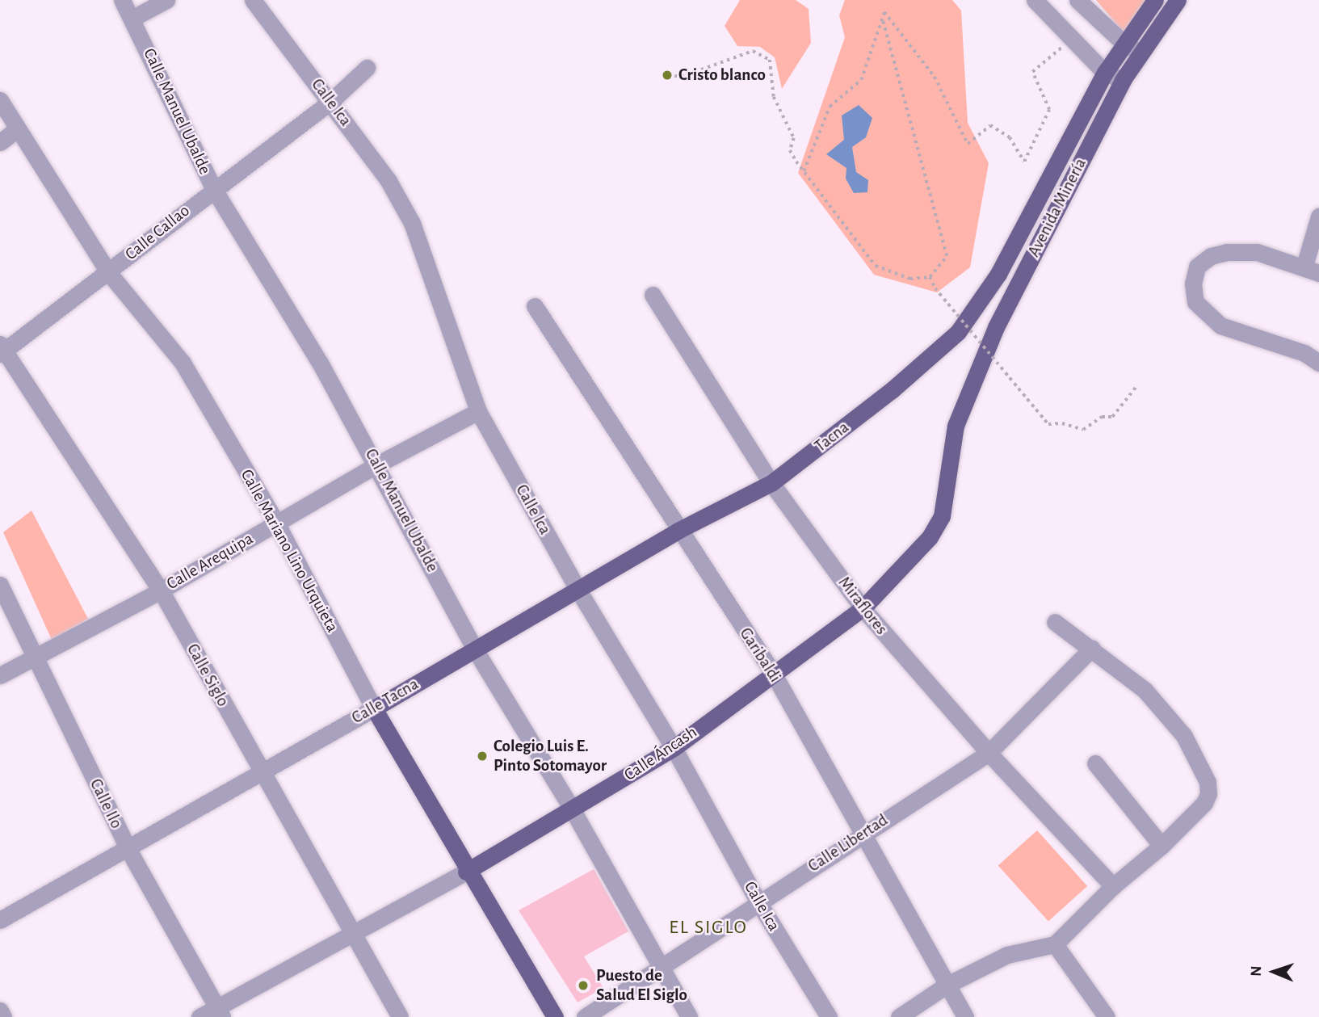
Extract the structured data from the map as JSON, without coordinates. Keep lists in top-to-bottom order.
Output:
{
  "streets": {
    "main road": [
      "Avenida Minería",
      "Tacna",
      "Calle Mariano Lino Urquieta",
      "Calle Tacna",
      "Calle Áncash"
    ],
    "street": [
      "Calle Ica",
      "Calle Manuel Ubalde",
      "Calle Callao",
      "Calle Arequipa",
      "Miraflores",
      "Garibaldi",
      "Calle Siglo",
      "Calle Ilo",
      "Calle Libertad"
    ]
  },
  "crossings": [
    ["Calle Ica", "Calle Callao"],
    ["Calle Ica", "Calle Arequipa"],
    ["Calle Ica", "Calle Tacna"],
    ["Calle Ica", "Calle Áncash"],
    ["Calle Ica", "Calle Libertad"],
    ["Calle Manuel Ubalde", "Calle Callao"],
    ["Calle Manuel Ubalde", "Calle Arequipa"],
    ["Calle Manuel Ubalde", "Calle Tacna"],
    ["Calle Manuel Ubalde", "Calle Áncash"],
    ["Calle Manuel Ubalde", "Calle Libertad"],
    ["Avenida Minería", "Tacna"],
    ["Avenida Minería", "Calle Áncash"],
    ["Calle Callao", "Calle Mariano Lino Urquieta"],
    ["Calle Callao", "Calle Siglo"],
    ["Tacna", "Miraflores"],
    ["Tacna", "Calle Tacna"],
    ["Calle Mariano Lino Urquieta", "Calle Arequipa"],
    ["Calle Mariano Lino Urquieta", "Calle Tacna"],
    ["Calle Mariano Lino Urquieta", "Calle Áncash"],
    ["Calle Arequipa", "Calle Siglo"],
    ["Calle Arequipa", "Calle Ilo"],
    ["Miraflores", "Calle Tacna"],
    ["Miraflores", "Calle Áncash"],
    ["Miraflores", "Calle Libertad"],
    ["Garibaldi", "Calle Tacna"],
    ["Garibaldi", "Calle Áncash"],
    ["Garibaldi", "Calle Libertad"],
    ["Calle Siglo", "Calle Tacna"],
    ["Calle Siglo", "Calle Áncash"],
    ["Calle Tacna", "Calle Ilo"],
    ["Calle Áncash", "Calle Ilo"]
  ],
  "districts": ["EL SIGLO"],
  "places": ["Cristo blanco", "Colegio Luis E. Pinto Sotomayor", "Puesto de Salud El Siglo"],
  "north": "left"
}
